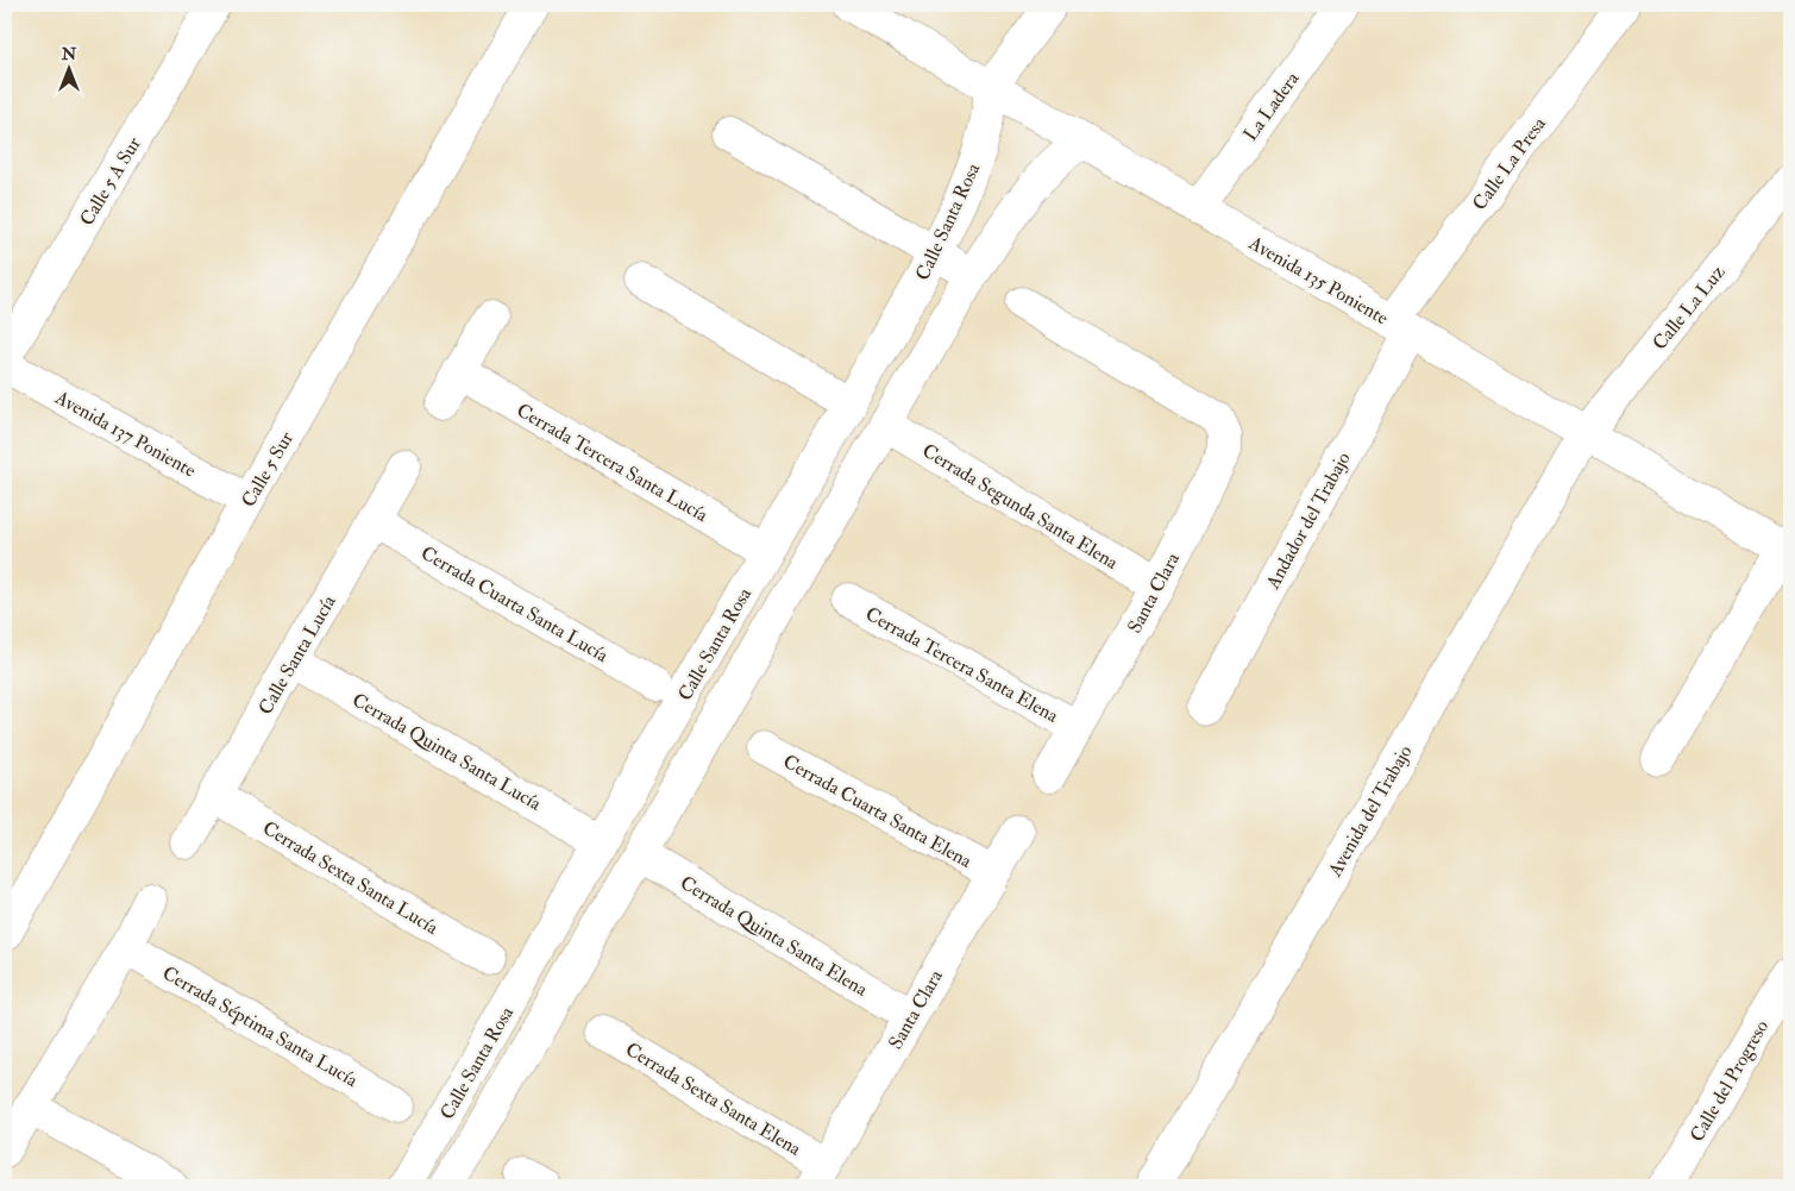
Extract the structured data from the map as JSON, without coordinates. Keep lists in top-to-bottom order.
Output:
{
  "streets": {
    "street": [
      "La Ladera",
      "Calle La Presa",
      "Calle 5 A Sur",
      "Calle Santa Rosa",
      "Avenida 135 Poniente",
      "Calle La Luz",
      "Avenida 137 Poniente",
      "Cerrada Tercera Santa Lucía",
      "Calle 5 Sur",
      "Cerrada Segunda Santa Elena",
      "Andador del Trabajo",
      "Santa Clara",
      "Cerrada Cuarta Santa Lucía",
      "Calle Santa Lucía",
      "Cerrada Tercera Santa Elena",
      "Cerrada Quinta Santa Lucía",
      "Cerrada Cuarta Santa Elena",
      "Avenida del Trabajo",
      "Cerrada Sexta Santa Lucía",
      "Cerrada Quinta Santa Elena",
      "Cerrada Séptima Santa Lucía",
      "Calle del Progreso",
      "Cerrada Sexta Santa Elena"
    ]
  },
  "crossings": [
    ["La Ladera", "Avenida 135 Poniente"],
    ["Calle La Presa", "Avenida 135 Poniente"],
    ["Calle La Presa", "Andador del Trabajo"],
    ["Calle Santa Rosa", "Avenida 135 Poniente"],
    ["Calle Santa Rosa", "Cerrada Tercera Santa Lucía"],
    ["Calle Santa Rosa", "Cerrada Segunda Santa Elena"],
    ["Calle Santa Rosa", "Cerrada Quinta Santa Lucía"],
    ["Calle Santa Rosa", "Cerrada Quinta Santa Elena"],
    ["Avenida 135 Poniente", "Calle La Luz"],
    ["Avenida 135 Poniente", "Andador del Trabajo"],
    ["Avenida 135 Poniente", "Avenida del Trabajo"],
    ["Calle La Luz", "Avenida del Trabajo"],
    ["Avenida 137 Poniente", "Calle 5 Sur"],
    ["Cerrada Segunda Santa Elena", "Santa Clara"],
    ["Santa Clara", "Cerrada Tercera Santa Elena"],
    ["Santa Clara", "Cerrada Cuarta Santa Elena"],
    ["Santa Clara", "Cerrada Quinta Santa Elena"],
    ["Santa Clara", "Cerrada Sexta Santa Elena"],
    ["Cerrada Cuarta Santa Lucía", "Calle Santa Lucía"],
    ["Calle Santa Lucía", "Cerrada Quinta Santa Lucía"],
    ["Calle Santa Lucía", "Cerrada Sexta Santa Lucía"]
  ],
  "north": "top"
}
